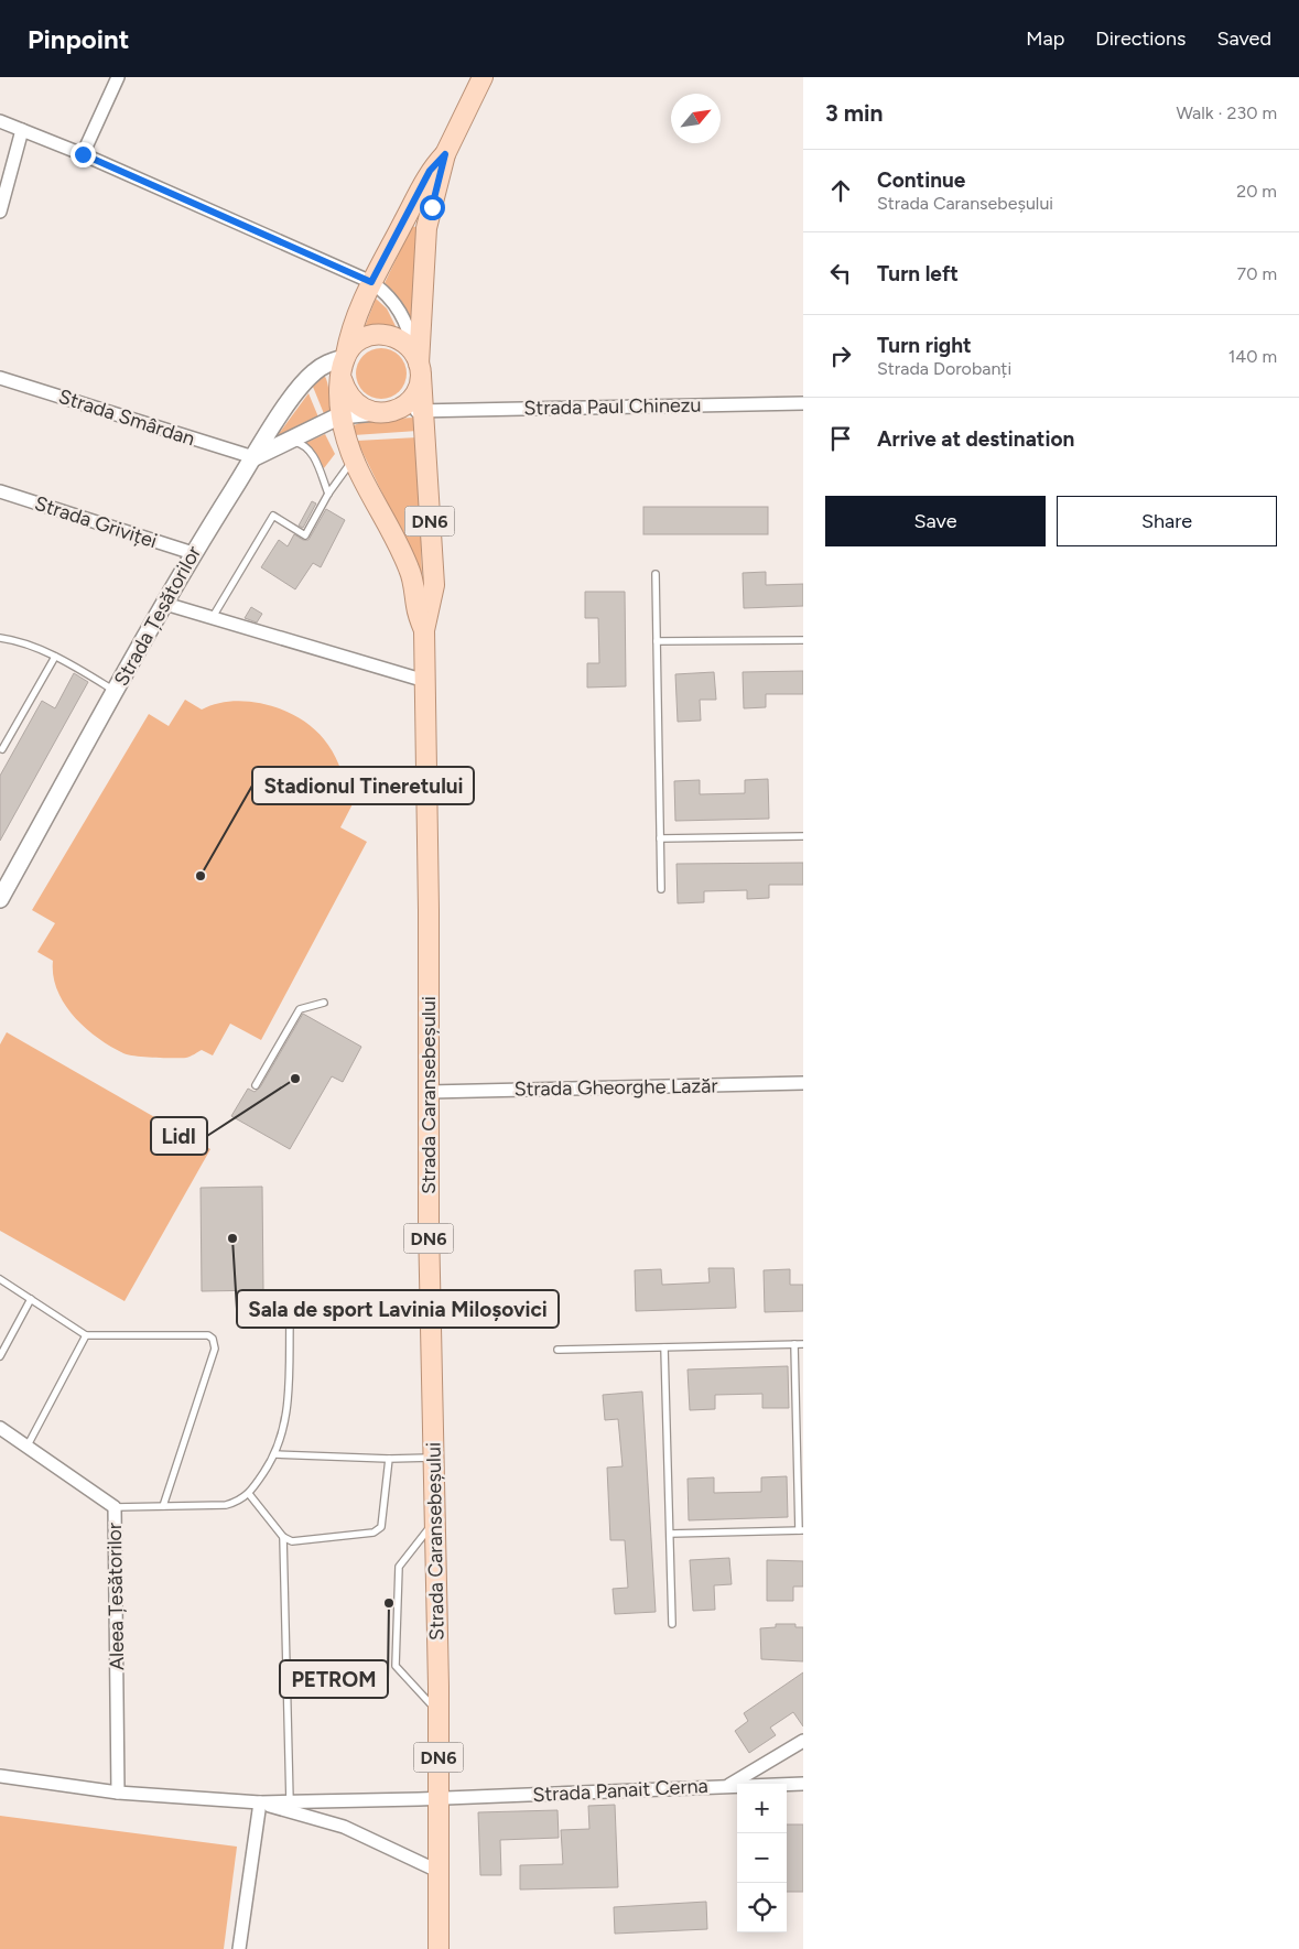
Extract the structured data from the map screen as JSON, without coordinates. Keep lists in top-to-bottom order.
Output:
{
  "streets": {
    "main road": ["DN6", "Strada Țesătorilor", "Strada Caransebeșului"],
    "street": [
      "Strada Paul Chinezu",
      "Strada Smârdan",
      "Strada Griviței",
      "Strada Gheorghe Lazăr",
      "Aleea Țesătorilor",
      "Strada Panait Cerna"
    ]
  },
  "crossings": [
    ["Strada Paul Chinezu", "DN6"],
    ["Strada Paul Chinezu", "Strada Țesătorilor"],
    ["Strada Paul Chinezu", "Strada Caransebeșului"],
    ["Strada Smârdan", "Strada Țesătorilor"],
    ["DN6", "Strada Țesătorilor"],
    ["DN6", "Strada Caransebeșului"],
    ["Strada Griviței", "Strada Țesătorilor"],
    ["Strada Țesătorilor", "Strada Caransebeșului"],
    ["Strada Gheorghe Lazăr", "Strada Caransebeșului"],
    ["Strada Caransebeșului", "Strada Panait Cerna"]
  ],
  "places": [
    "Stadionul Tineretului",
    "Lidl",
    "Sala de sport Lavinia Miloșovici",
    "PETROM"
  ],
  "north": "top right",
  "page": {
    "header": "Pinpoint",
    "nav": ["Map", "Directions", "Saved"],
    "heading": ["3 min", "Walk · 230 m"],
    "list": [
      ["Continue", "Strada Caransebeșului", "20 m"],
      ["Turn left", "70 m"],
      ["Turn right", "Strada Dorobanți", "140 m"],
      "Arrive at destination"
    ],
    "buttons": ["Save", "Share"],
    "map_buttons": ["+", "−"]
  }
}
